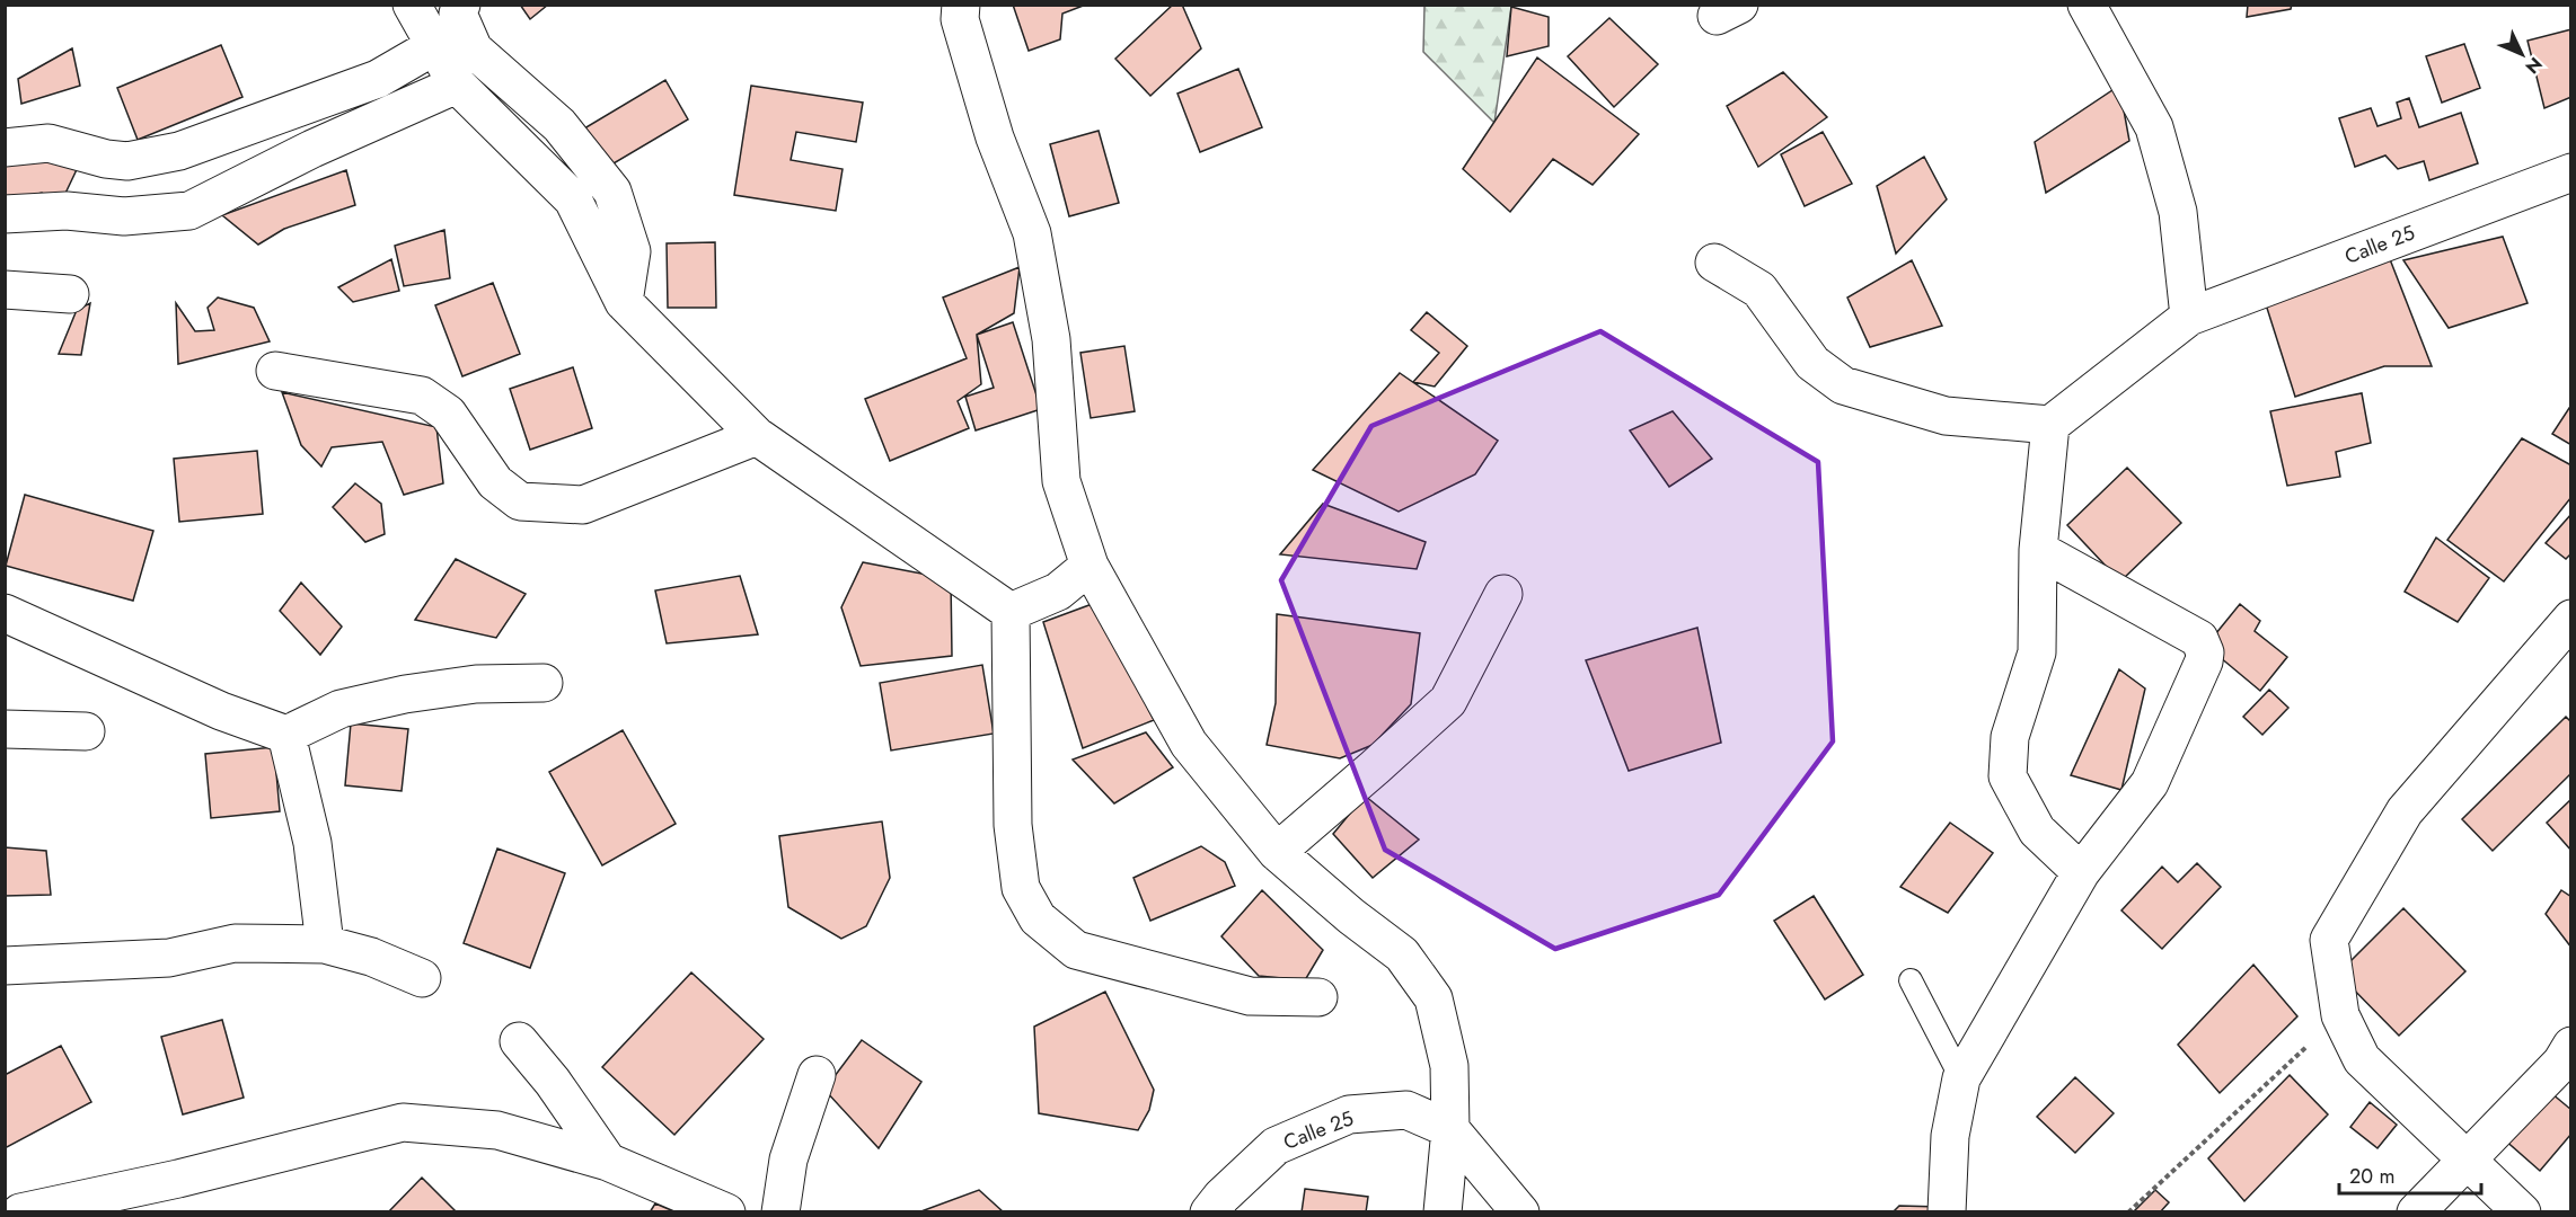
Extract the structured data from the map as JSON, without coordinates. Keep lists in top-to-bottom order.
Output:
{
  "streets": {
    "street": ["Calle 25"]
  },
  "scale_bar": "20 m",
  "north": "bottom right"
}
